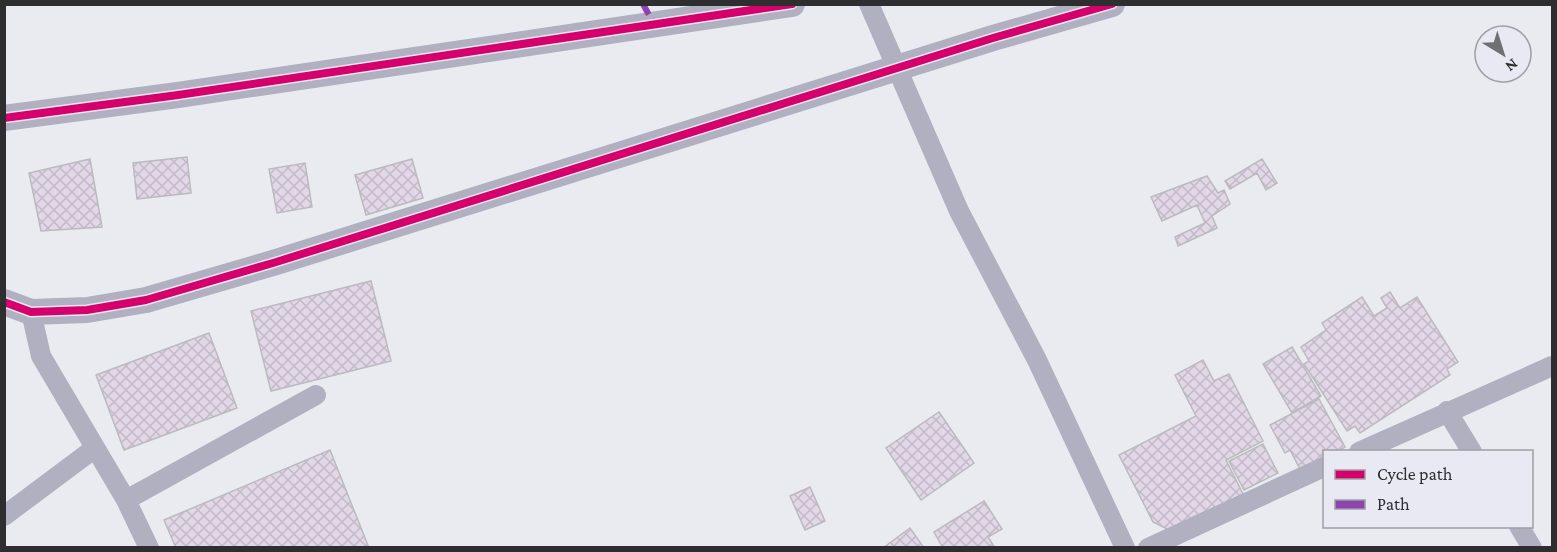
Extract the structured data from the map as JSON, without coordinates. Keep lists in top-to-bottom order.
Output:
{
  "legend": ["Cycle path", "Path"],
  "north": "bottom right"
}
